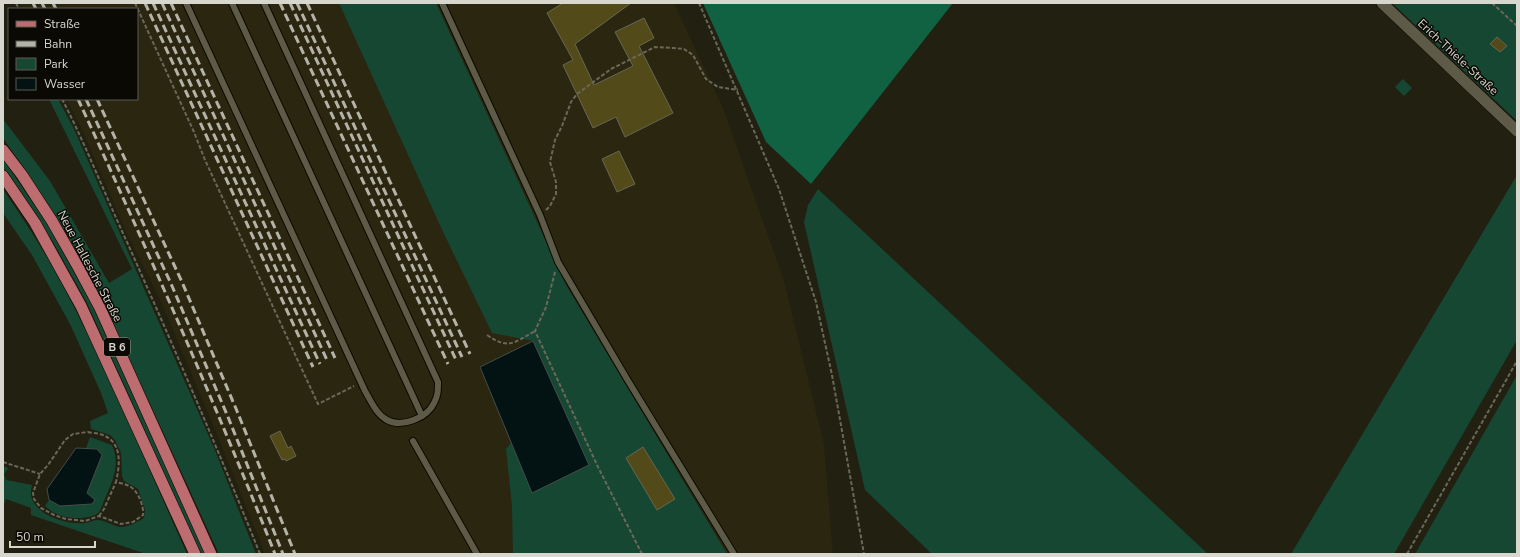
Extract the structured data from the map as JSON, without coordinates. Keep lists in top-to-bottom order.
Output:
{
  "streets": {
    "main road": ["Neue Hallesche Straße", "B 6"],
    "street": ["Erich-Thiele-Straße"]
  },
  "legend": [
    "Straße",
    "Bahn",
    "Park",
    "Wasser"
  ],
  "scale_bar": "50 m"
}
